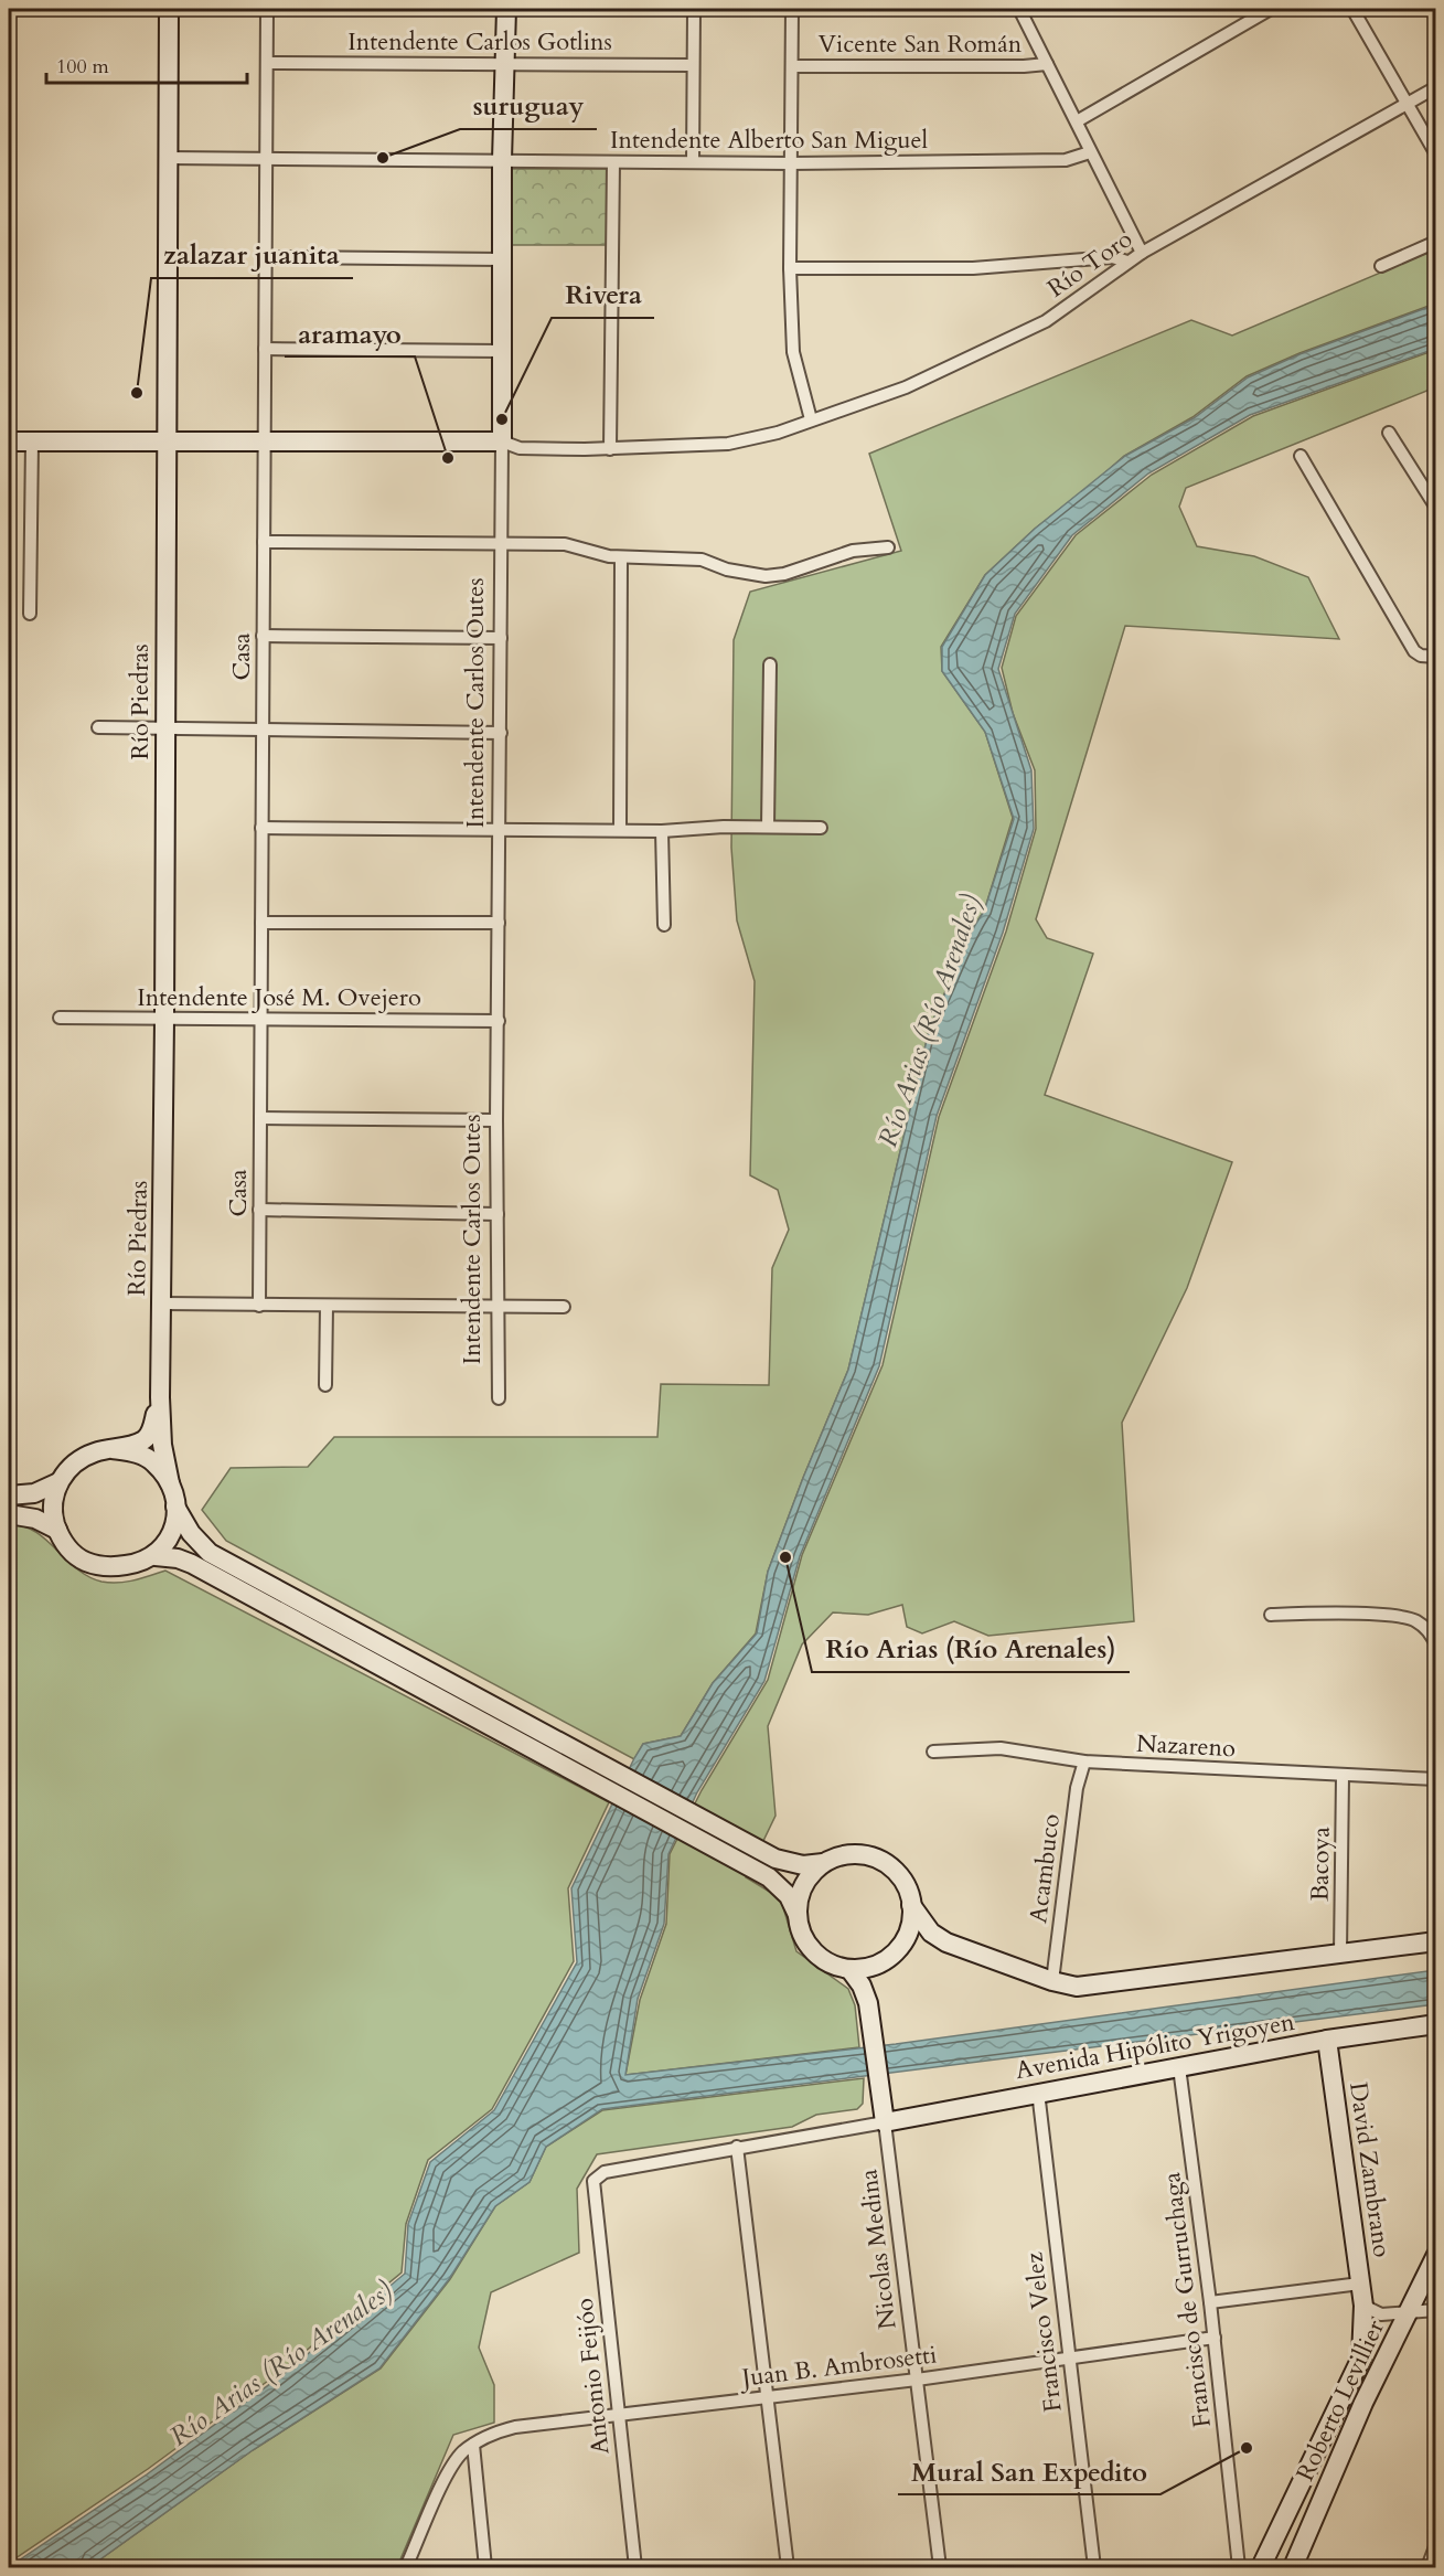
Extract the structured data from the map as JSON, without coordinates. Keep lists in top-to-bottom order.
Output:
{
  "streets": {
    "main road": [
      "Río Piedras",
      "Intendente Carlos Outes",
      "Avenida Hipólito Yrigoyen",
      "David Zambrano",
      "Roberto Levillier"
    ],
    "street": [
      "Intendente Carlos Gotlins",
      "Vicente San Román",
      "Intendente Alberto San Miguel",
      "Río Toro",
      "Casa",
      "Intendente José M. Ovejero",
      "Nazareno",
      "Bacoya",
      "Acambuco",
      "Nicolas Medina",
      "Francisco de Gurruchaga",
      "Francisco Velez",
      "Juan B. Ambrosetti",
      "Antonio Feijóo"
    ]
  },
  "crossings": [
    ["Intendente Carlos Gotlins", "Casa"],
    ["Intendente Carlos Gotlins", "Intendente Carlos Outes"],
    ["Intendente Alberto San Miguel", "Casa"],
    ["Intendente Alberto San Miguel", "Río Piedras"],
    ["Intendente Alberto San Miguel", "Intendente Carlos Outes"],
    ["Río Toro", "Intendente Carlos Outes"],
    ["Casa", "Intendente José M. Ovejero"],
    ["Río Piedras", "Intendente José M. Ovejero"],
    ["Intendente Carlos Outes", "Intendente José M. Ovejero"],
    ["Nazareno", "Bacoya"],
    ["Nazareno", "Acambuco"],
    ["Avenida Hipólito Yrigoyen", "David Zambrano"],
    ["Avenida Hipólito Yrigoyen", "Nicolas Medina"],
    ["Avenida Hipólito Yrigoyen", "Francisco de Gurruchaga"],
    ["Avenida Hipólito Yrigoyen", "Francisco Velez"],
    ["David Zambrano", "Roberto Levillier"],
    ["Nicolas Medina", "Juan B. Ambrosetti"],
    ["Francisco de Gurruchaga", "Juan B. Ambrosetti"],
    ["Francisco Velez", "Juan B. Ambrosetti"],
    ["Juan B. Ambrosetti", "Antonio Feijóo"]
  ],
  "water": ["Río Arias (Río Arenales)"],
  "places": [
    "suruguay",
    "zalazar juanita",
    "Rivera",
    "aramayo",
    "Río Arias (Río Arenales)",
    "Mural San Expedito"
  ],
  "scale_bar": "100 m"
}
